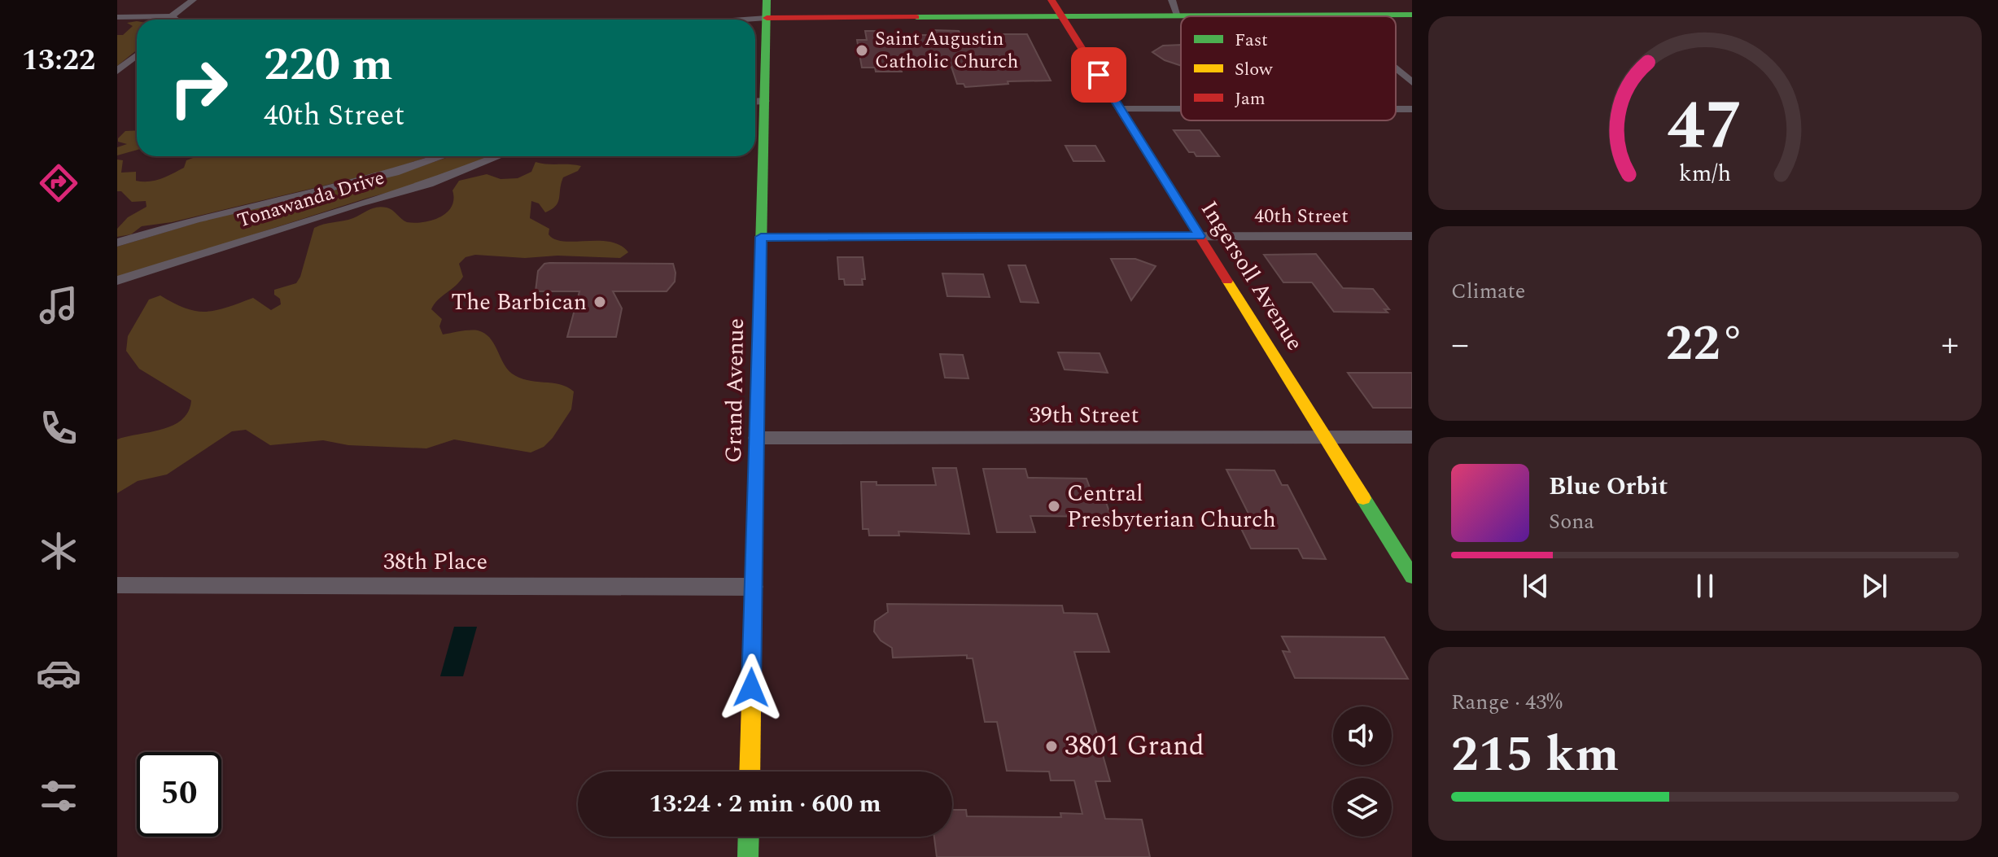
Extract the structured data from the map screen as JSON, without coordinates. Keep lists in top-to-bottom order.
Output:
{
  "streets": {
    "main road": ["Ingersoll Avenue", "Grand Avenue"],
    "street": [
      "Tonawanda Drive",
      "40th Street",
      "39th Street",
      "38th Place"
    ]
  },
  "crossings": [
    ["40th Street", "Ingersoll Avenue"],
    ["40th Street", "Grand Avenue"],
    ["Ingersoll Avenue", "39th Street"],
    ["Grand Avenue", "39th Street"],
    ["Grand Avenue", "38th Place"]
  ],
  "places": [
    "Saint Augustin Catholic Church",
    "The Barbican",
    "Central Presbyterian Church",
    "3801 Grand"
  ],
  "legend": ["Fast", "Slow", "Jam"],
  "page": {
    "tabs": "13:22",
    "turn": ["220 m", "40th Street"],
    "tile": [
      "Climate",
      ["Range · 43%", "215 km"]
    ],
    "heat": ["−", "22°", "+"],
    "song": ["Blue Orbit", "Sona"],
    "limit": "50",
    "trip": "13:24 · 2 min · 600 m",
    "gauge": ["47", "km/h"]
  }
}
